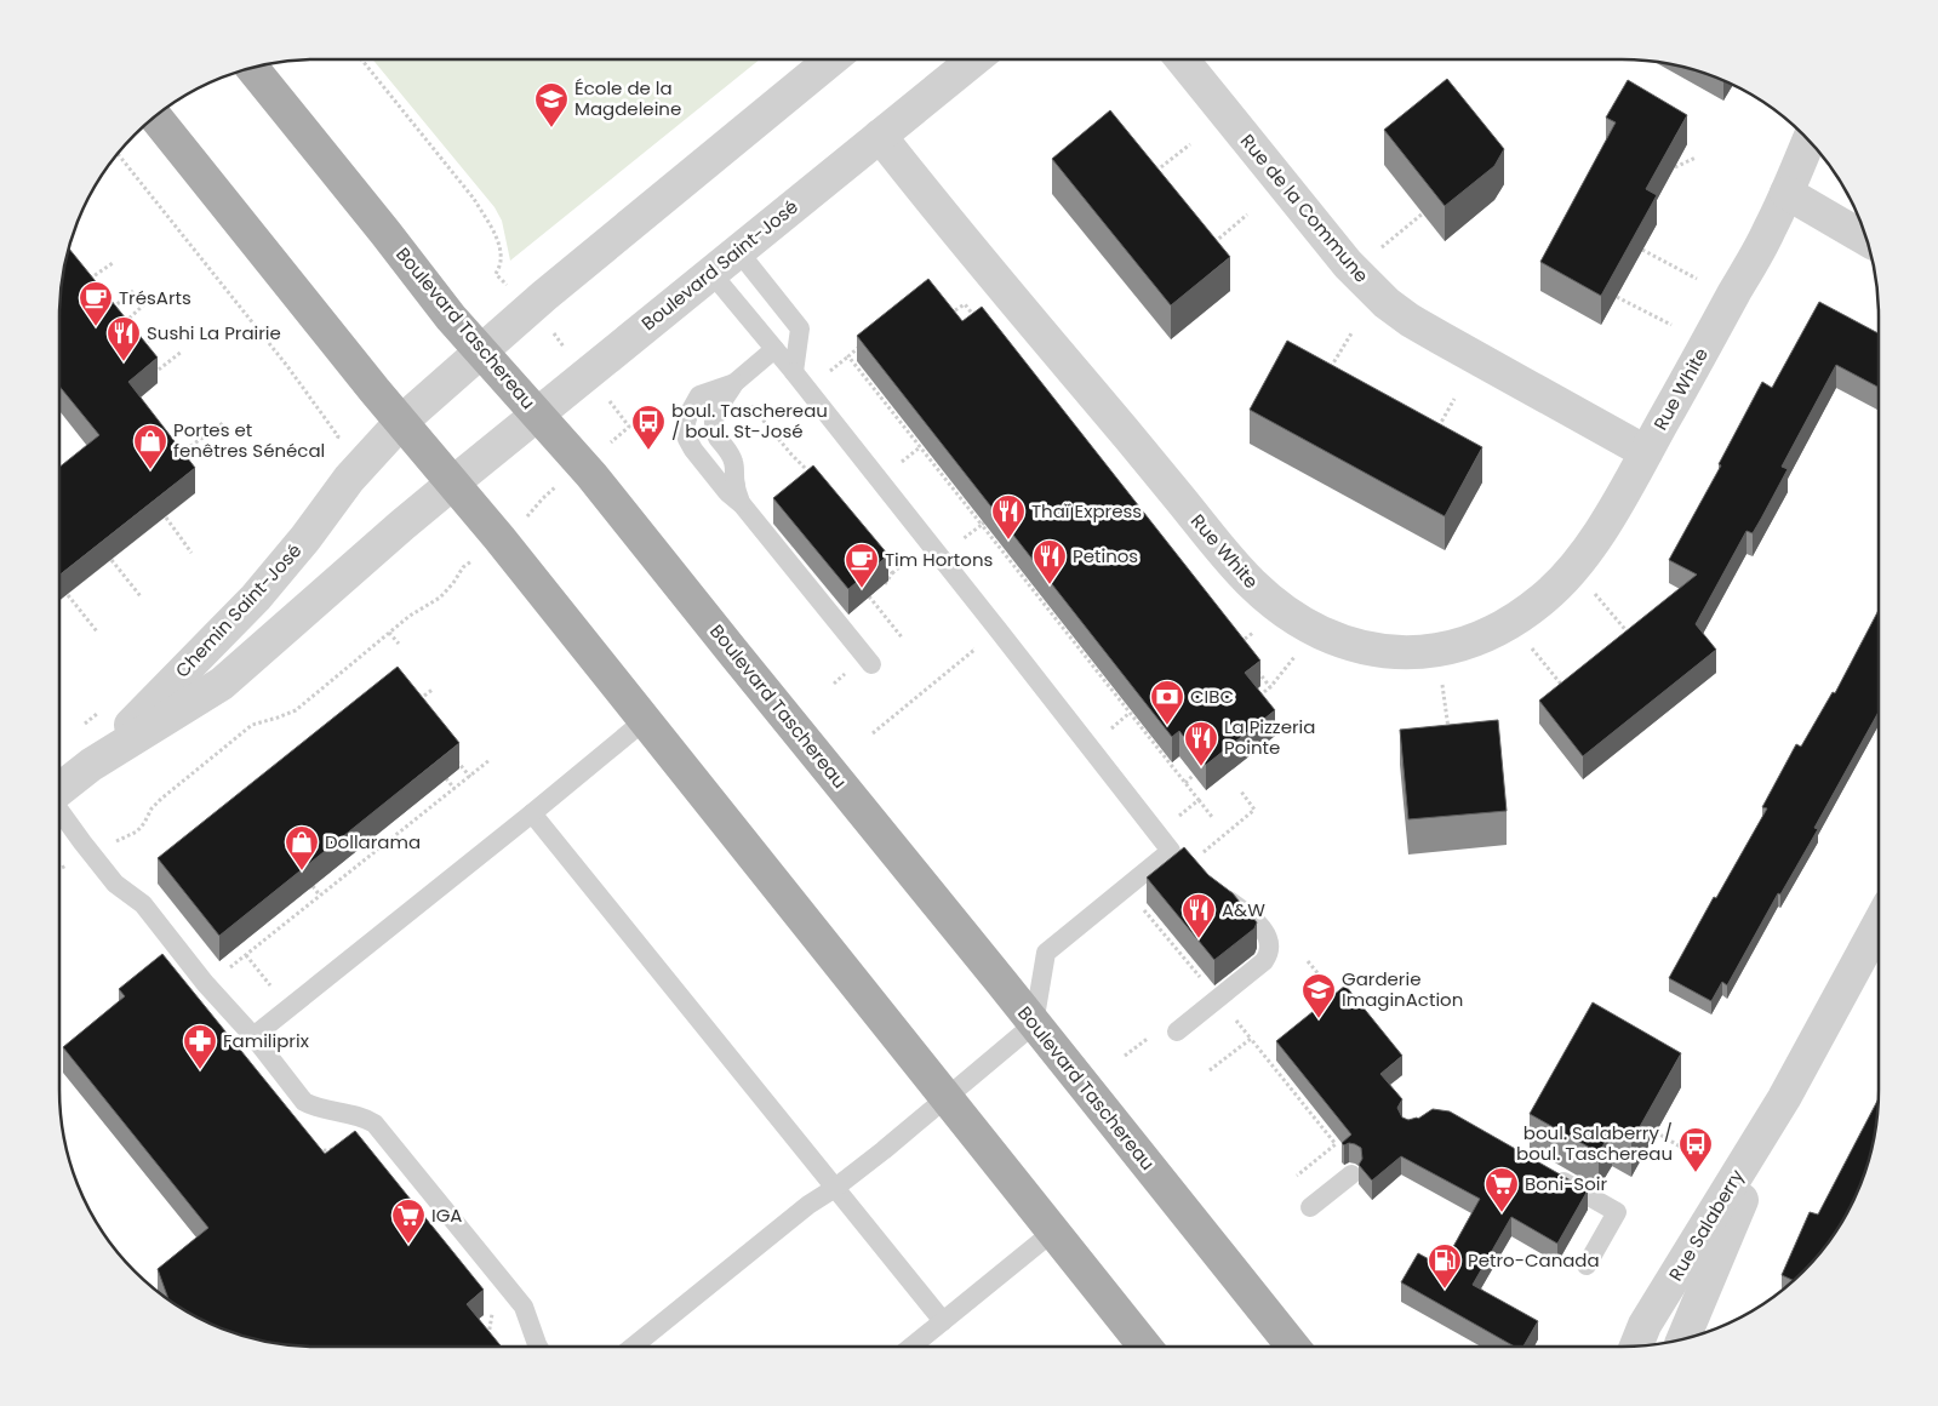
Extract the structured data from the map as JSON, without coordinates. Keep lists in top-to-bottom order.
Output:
{
  "streets": {
    "main road": ["Boulevard Taschereau"],
    "street": [
      "Rue de la Commune",
      "Boulevard Saint-José",
      "Rue White",
      "Chemin Saint-José",
      "Rue Salaberry"
    ]
  },
  "crossings": [
    ["Rue de la Commune", "Rue White"],
    ["Boulevard Saint-José", "Boulevard Taschereau"],
    ["Boulevard Saint-José", "Rue White"],
    ["Boulevard Saint-José", "Chemin Saint-José"]
  ],
  "places": {
    "school or university": ["École de la Magdeleine", "Garderie ImaginAction"],
    "cafe": ["TrésArts", "Tim Hortons"],
    "restaurant": [
      "Sushi La Prairie",
      "Thaï Express",
      "Petinos",
      "La Pizzeria Pointe",
      "A&W"
    ],
    "bus stop": ["boul. Taschereau / boul. St-José", "boul. Salaberry / boul. Taschereau"],
    "shop": ["Portes et fenêtres Sénécal", "Dollarama"],
    "bank": ["CIBC"],
    "pharmacy": ["Familiprix"],
    "supermarket": ["Boni-Soir", "IGA"],
    "fuel station": ["Petro-Canada"]
  }
}
